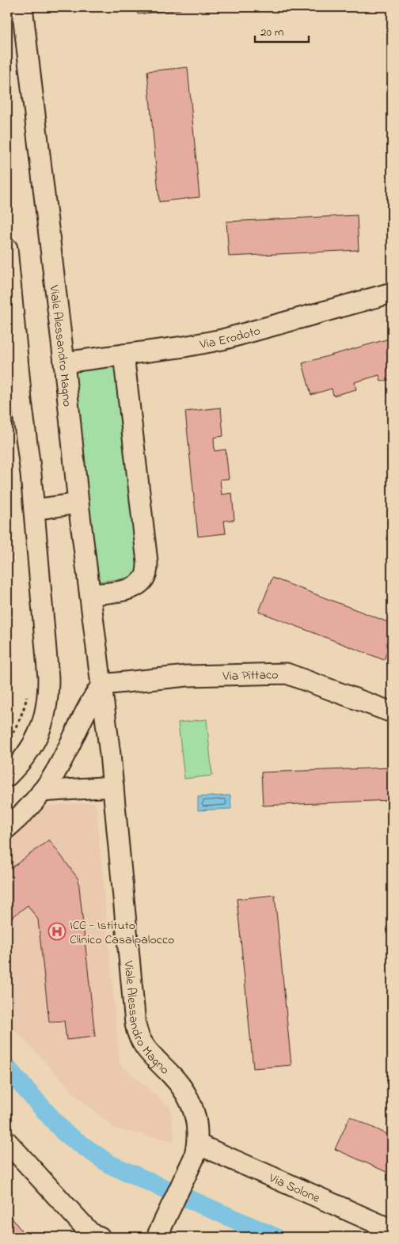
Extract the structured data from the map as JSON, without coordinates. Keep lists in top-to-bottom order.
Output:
{
  "streets": {
    "street": [
      "Via Erodoto",
      "Viale Alessandro Magno",
      "Via Pittaco",
      "Via Solone"
    ]
  },
  "crossings": [
    ["Via Erodoto", "Viale Alessandro Magno"],
    ["Viale Alessandro Magno", "Via Pittaco"],
    ["Viale Alessandro Magno", "Via Solone"]
  ],
  "places": {
    "hospital": ["ICC - Istituto Clinico Casalpalocco"]
  },
  "scale_bar": "20 m"
}
